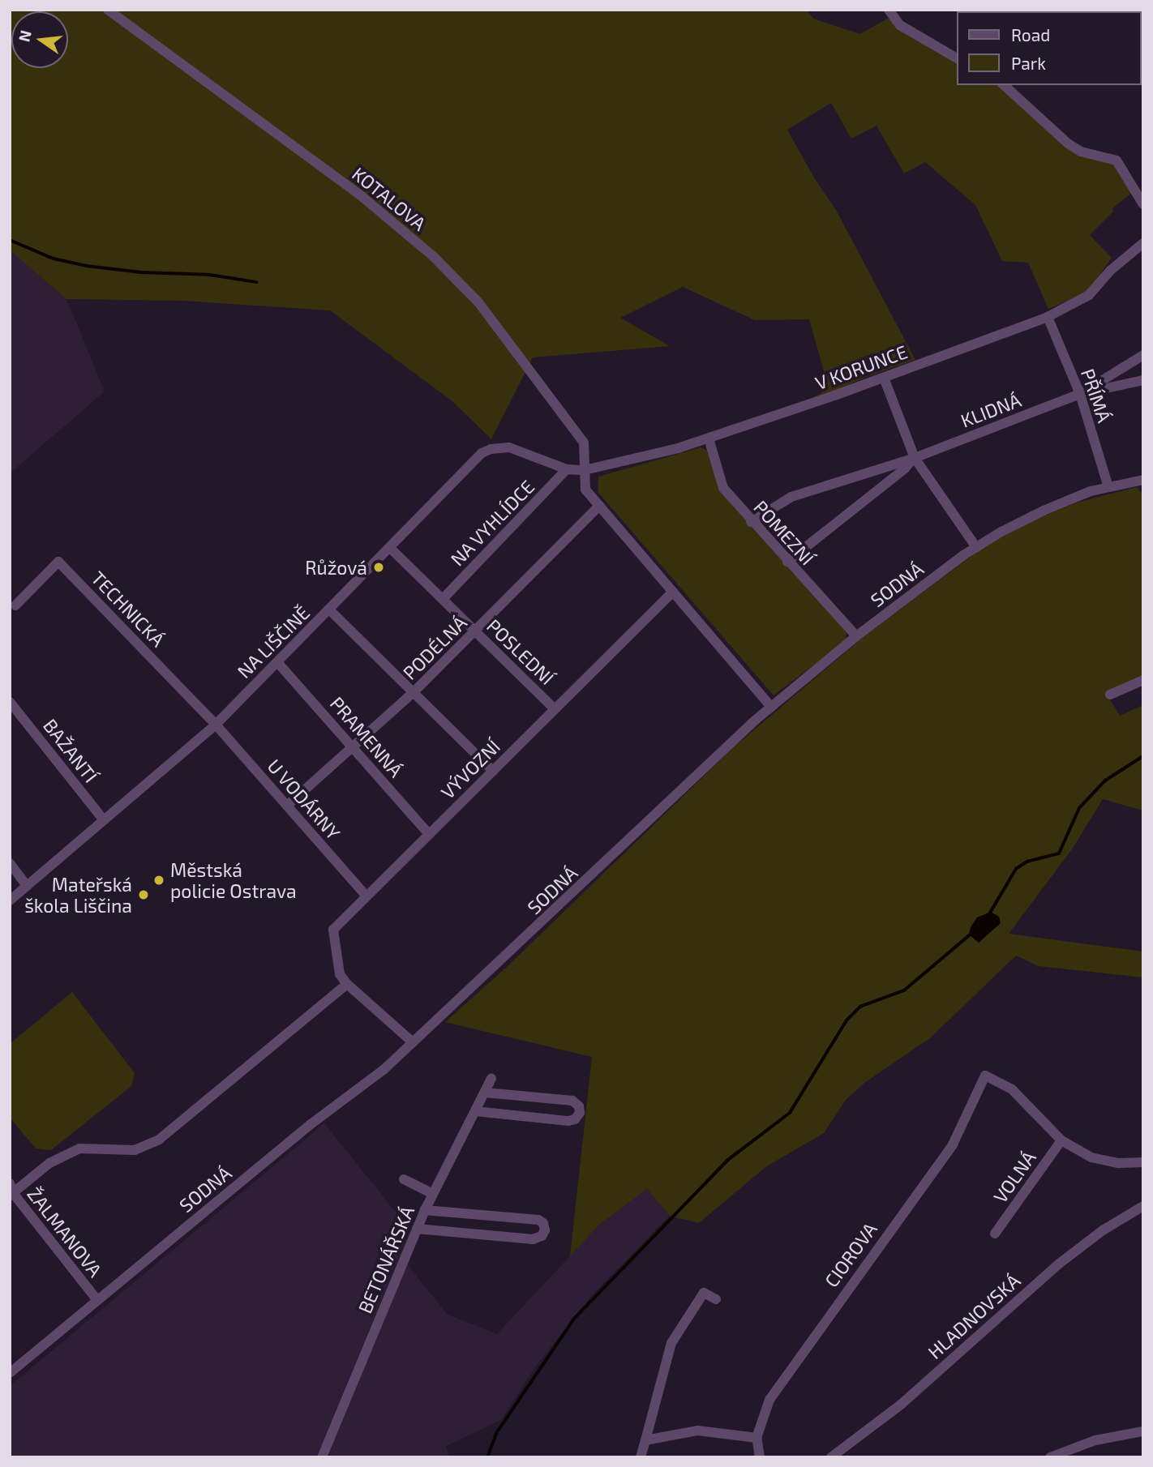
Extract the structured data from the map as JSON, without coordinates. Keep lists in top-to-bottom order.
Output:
{
  "streets": {
    "street": [
      "KOTALOVA",
      "V KORUNCE",
      "PŘÍMÁ",
      "KLIDNÁ",
      "NA VYHLÍDCE",
      "POMEZNÍ",
      "SODNÁ",
      "TECHNICKÁ",
      "NA LIŠČINĚ",
      "PODÉLNÁ",
      "POSLEDNÍ",
      "PRAMENNÁ",
      "BAŽANTÍ",
      "VÝVOZNÍ",
      "U VODÁRNY",
      "VOLNÁ",
      "ŽALMANOVA",
      "CIOROVA",
      "BETONÁŘSKÁ",
      "HLADNOVSKÁ"
    ]
  },
  "crossings": [
    ["KOTALOVA", "V KORUNCE"],
    ["V KORUNCE", "PŘÍMÁ"],
    ["V KORUNCE", "NA VYHLÍDCE"],
    ["V KORUNCE", "POMEZNÍ"],
    ["V KORUNCE", "NA LIŠČINĚ"],
    ["PŘÍMÁ", "KLIDNÁ"],
    ["PŘÍMÁ", "SODNÁ"],
    ["KLIDNÁ", "POMEZNÍ"],
    ["NA VYHLÍDCE", "NA LIŠČINĚ"],
    ["NA VYHLÍDCE", "POSLEDNÍ"],
    ["POMEZNÍ", "SODNÁ"],
    ["SODNÁ", "VÝVOZNÍ"],
    ["SODNÁ", "ŽALMANOVA"],
    ["TECHNICKÁ", "NA LIŠČINĚ"],
    ["TECHNICKÁ", "U VODÁRNY"],
    ["NA LIŠČINĚ", "POSLEDNÍ"],
    ["NA LIŠČINĚ", "PRAMENNÁ"],
    ["NA LIŠČINĚ", "BAŽANTÍ"],
    ["NA LIŠČINĚ", "U VODÁRNY"],
    ["PODÉLNÁ", "POSLEDNÍ"],
    ["PODÉLNÁ", "PRAMENNÁ"],
    ["PODÉLNÁ", "U VODÁRNY"],
    ["POSLEDNÍ", "VÝVOZNÍ"],
    ["PRAMENNÁ", "VÝVOZNÍ"],
    ["VÝVOZNÍ", "U VODÁRNY"],
    ["VOLNÁ", "CIOROVA"]
  ],
  "places": ["Růžová", "Městská policie Ostrava", "Mateřská škola Liščina"],
  "legend": ["Road", "Park"],
  "north": "left"
}
